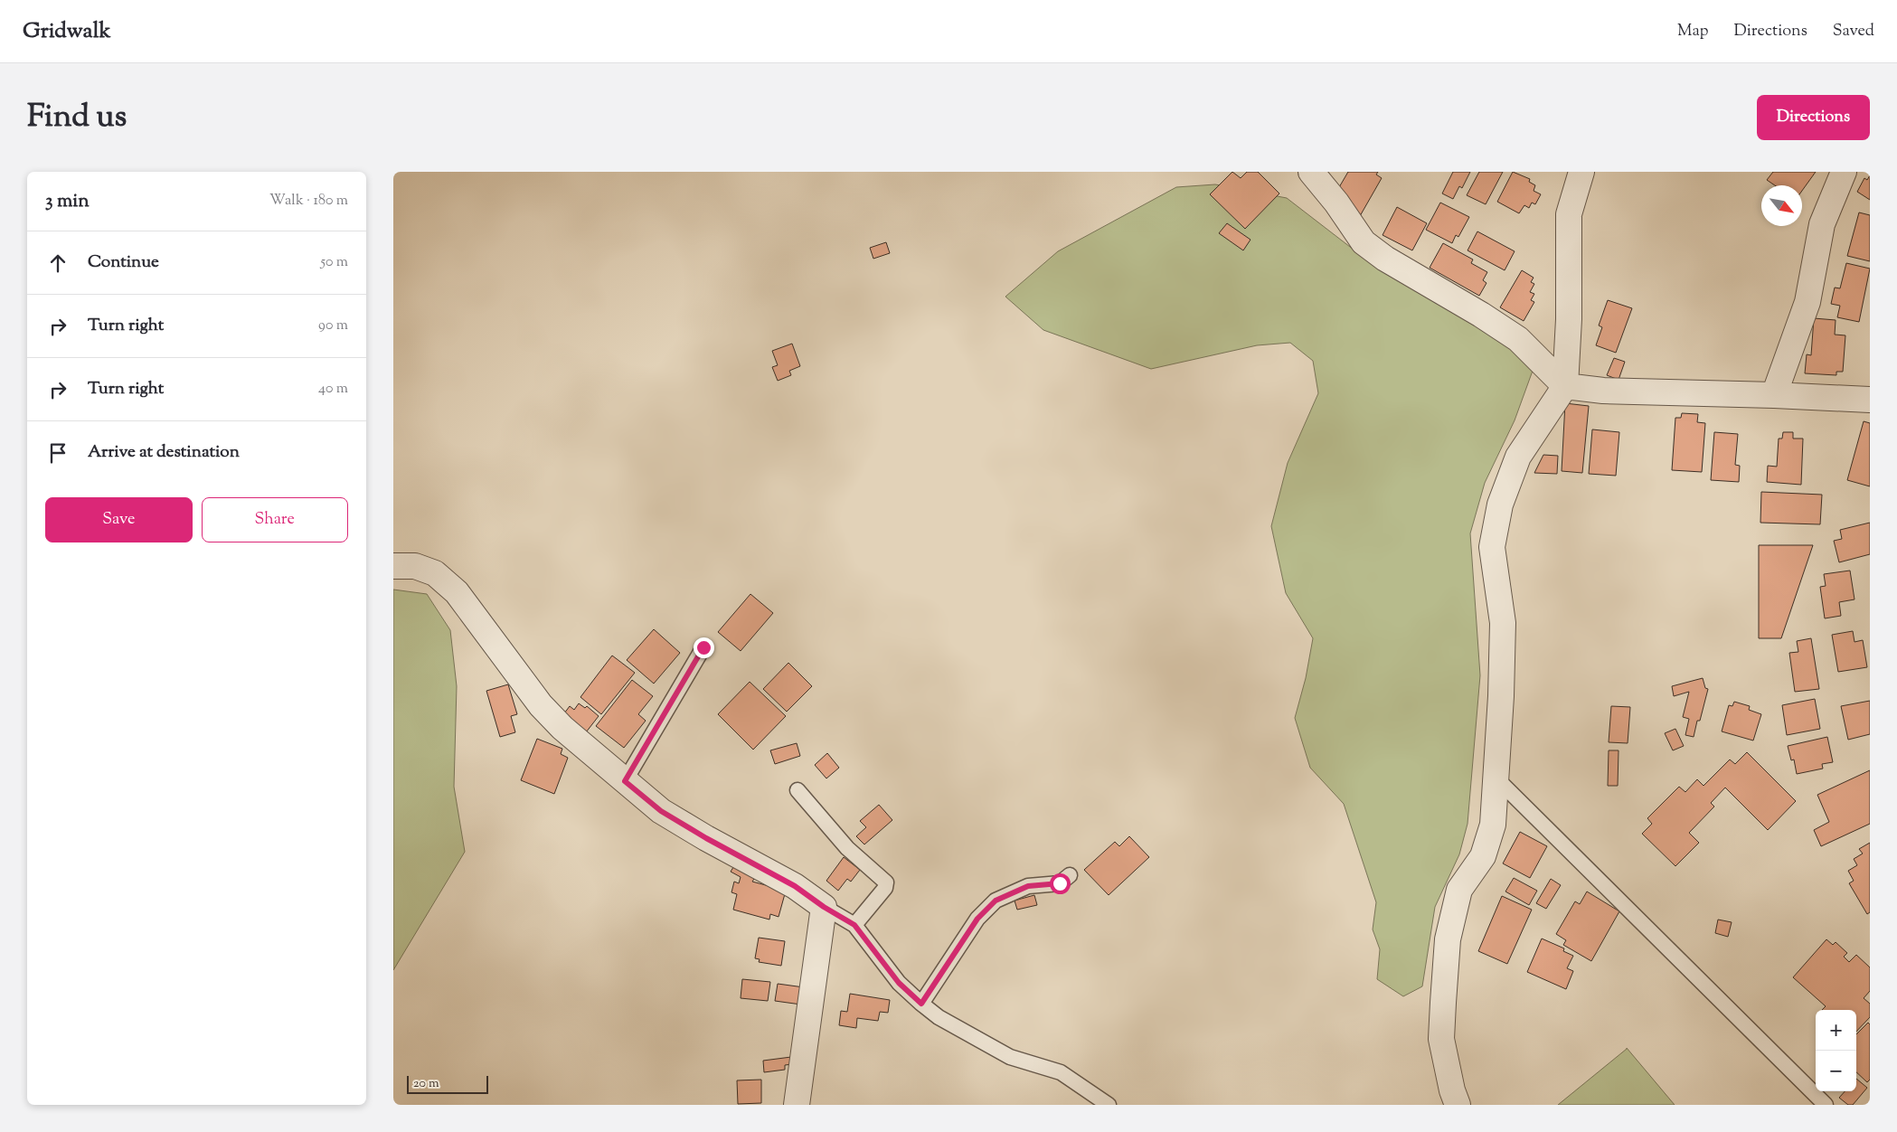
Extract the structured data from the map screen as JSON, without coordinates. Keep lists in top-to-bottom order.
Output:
{
  "scale_bar": "20 m",
  "north": "bottom right",
  "page": {
    "header": "Gridwalk",
    "nav": ["Map", "Directions", "Saved"],
    "title": "Find us",
    "buttons": [
      "Directions",
      ["Save", "Share"]
    ],
    "heading": ["3 min", "Walk · 180 m"],
    "list": [
      ["Continue", "50 m"],
      ["Turn right", "90 m"],
      ["Turn right", "40 m"],
      "Arrive at destination"
    ],
    "map_buttons": ["+", "−"],
    "scale": "20 m"
  }
}
